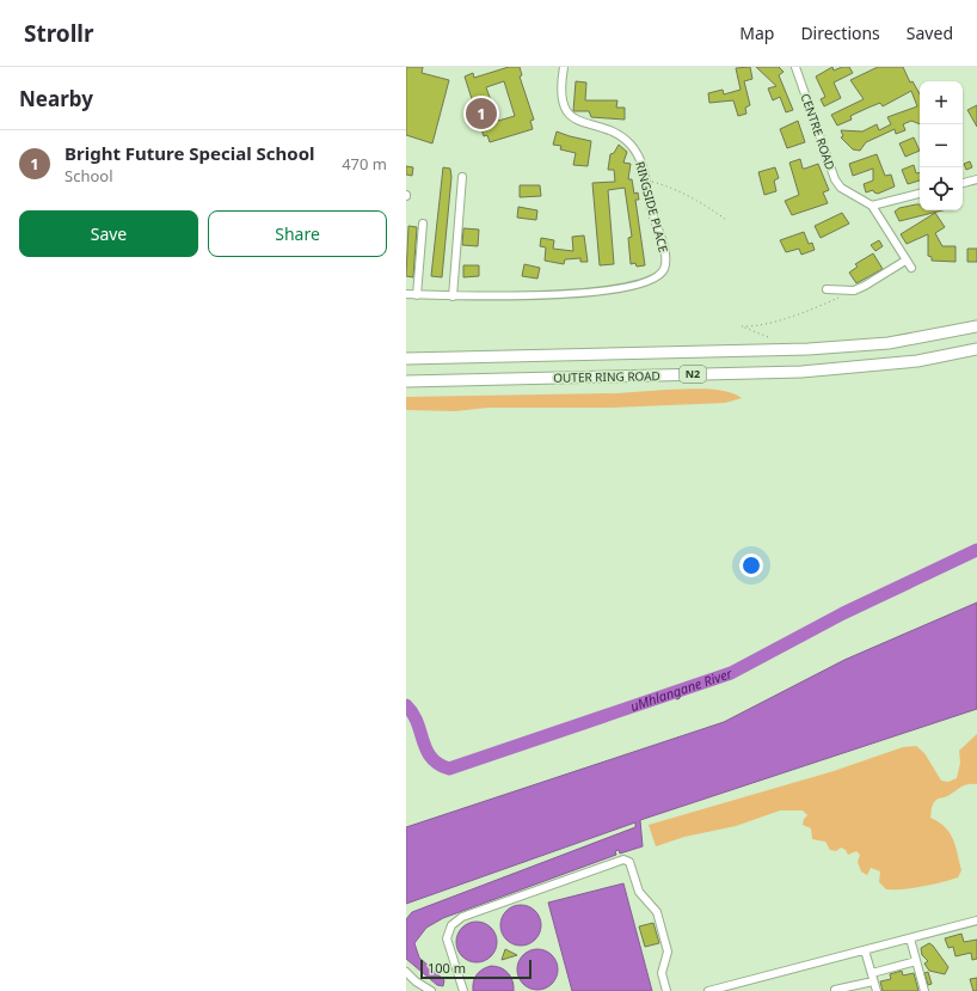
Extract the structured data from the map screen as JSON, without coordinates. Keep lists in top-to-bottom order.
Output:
{
  "streets": {
    "highway": ["N2", "OUTER RING ROAD"],
    "street": ["CENTRE ROAD", "RINGSIDE PLACE"]
  },
  "water": ["uMhlangane River"],
  "scale_bar": "100 m",
  "page": {
    "header": "Strollr",
    "nav": ["Map", "Directions", "Saved"],
    "heading": "Nearby",
    "map_buttons": ["+", "−"],
    "pins": "1",
    "list": [
      {
        "mark": "1",
        "name": "Bright Future Special School",
        "note": "School",
        "value": "470 m"
      }
    ],
    "buttons": ["Save", "Share"],
    "scale": "100 m"
  }
}
